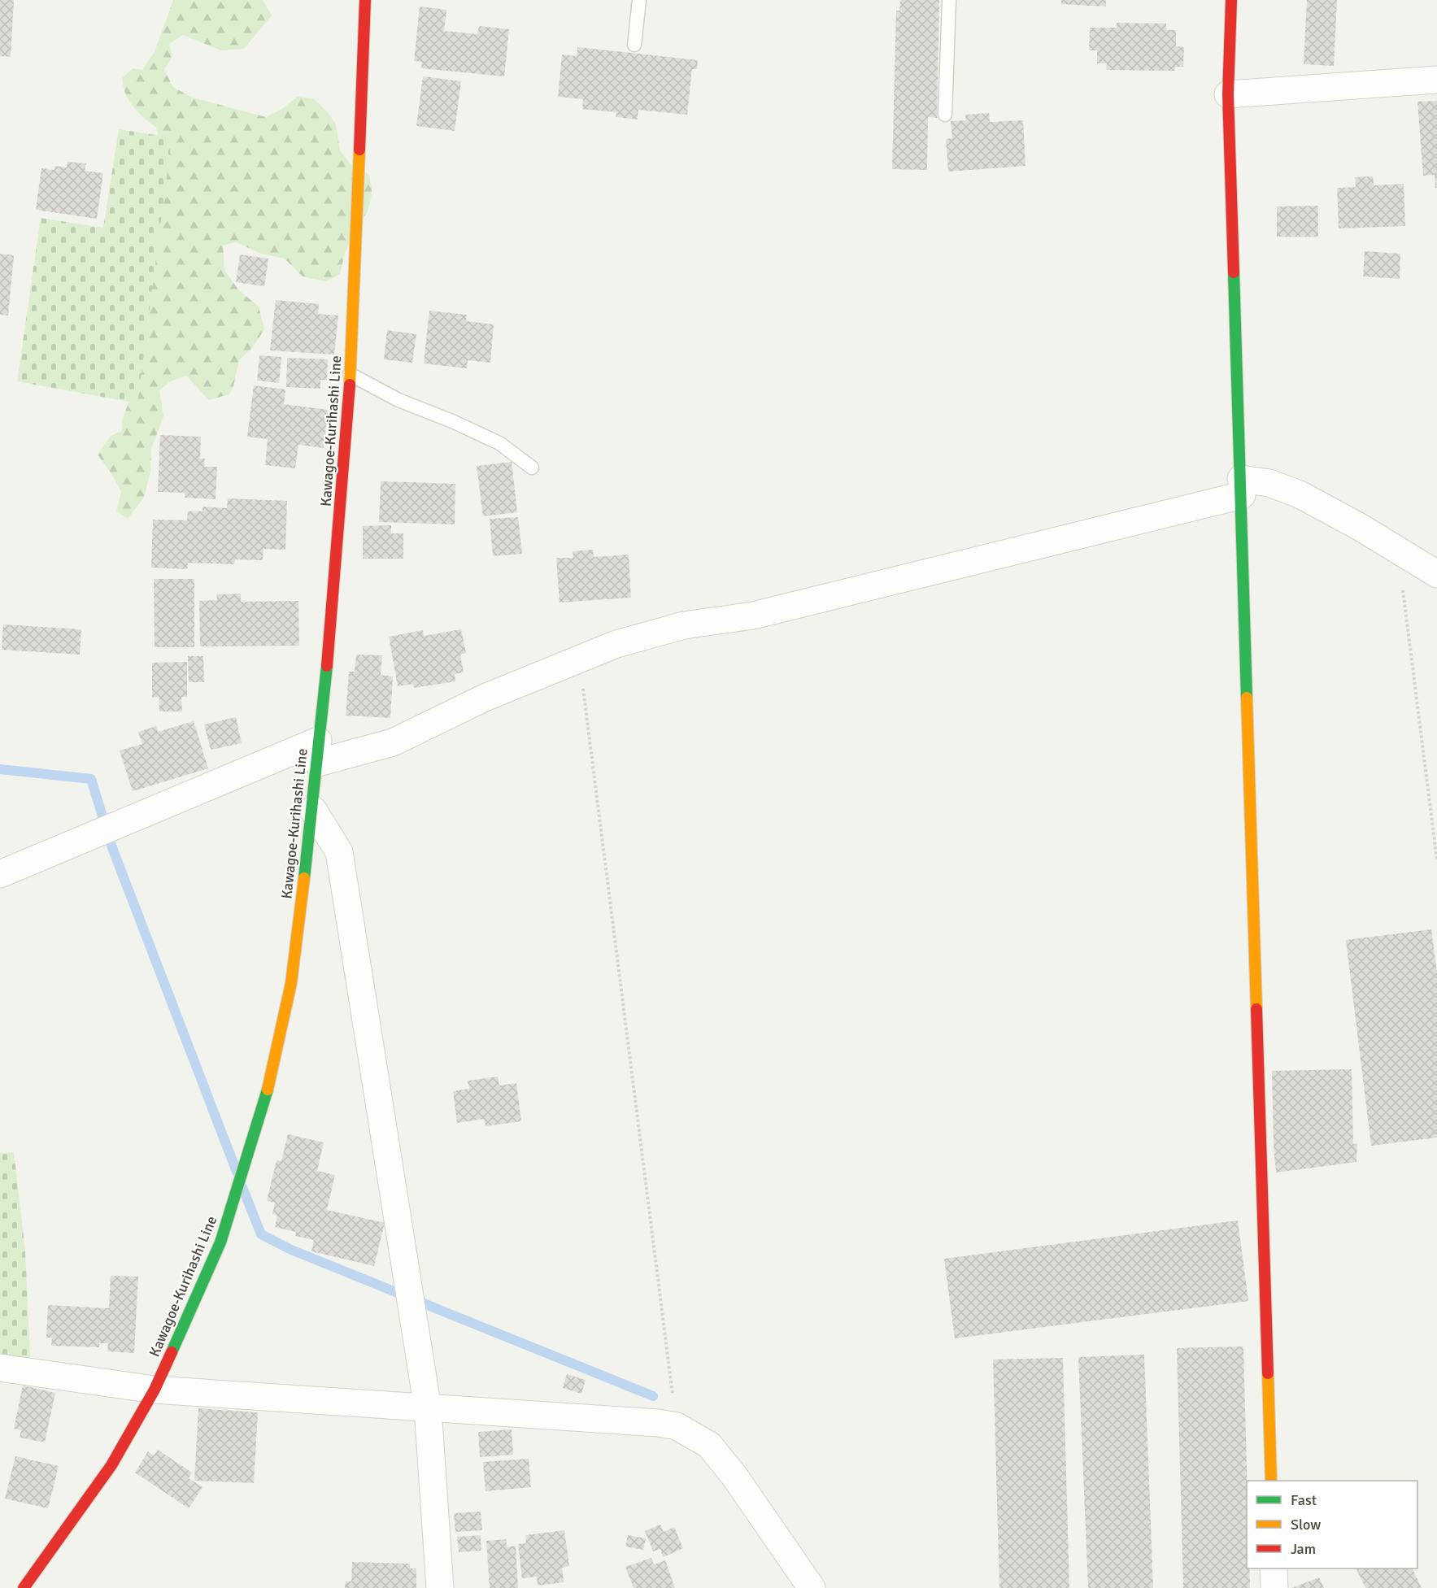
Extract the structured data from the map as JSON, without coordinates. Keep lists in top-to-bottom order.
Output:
{
  "streets": {
    "main road": ["Kawagoe-Kurihashi Line"]
  },
  "legend": ["Fast", "Slow", "Jam"]
}
